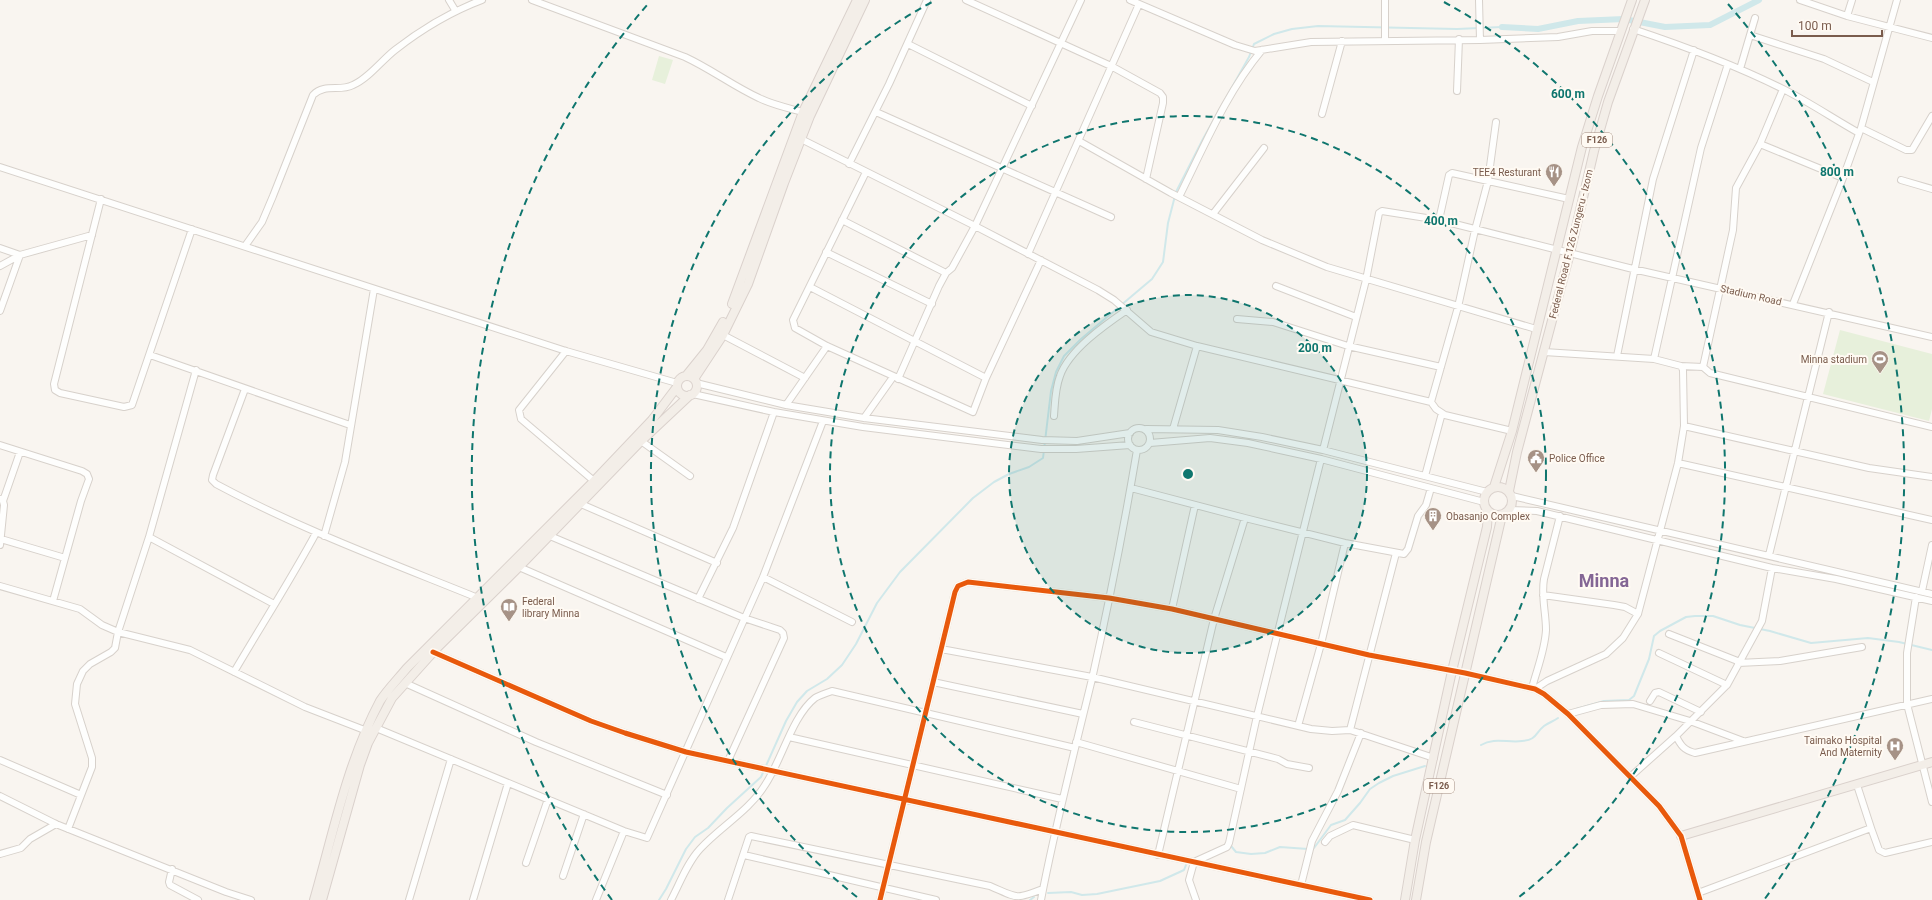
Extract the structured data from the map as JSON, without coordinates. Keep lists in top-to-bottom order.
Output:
{
  "streets": {
    "main road": ["F126", "Federal Road F.126 Zungeru - Izom"],
    "street": ["Stadium Road"]
  },
  "crossings": [
    ["F126", "Federal Road F.126 Zungeru - Izom"],
    ["Federal Road F.126 Zungeru - Izom", "Stadium Road"]
  ],
  "districts": ["Minna"],
  "places": {
    "restaurant": ["TEE4 Resturant"],
    "sports": ["Minna stadium"],
    "public building": ["Police Office"],
    "building": ["Obasanjo Complex"],
    "library": ["Federal library Minna"],
    "hospital": ["Taimako Hospital And Maternity"]
  },
  "scale_bar": "100 m",
  "rings": [
    "600 m",
    "800 m",
    "400 m",
    "200 m"
  ]
}
